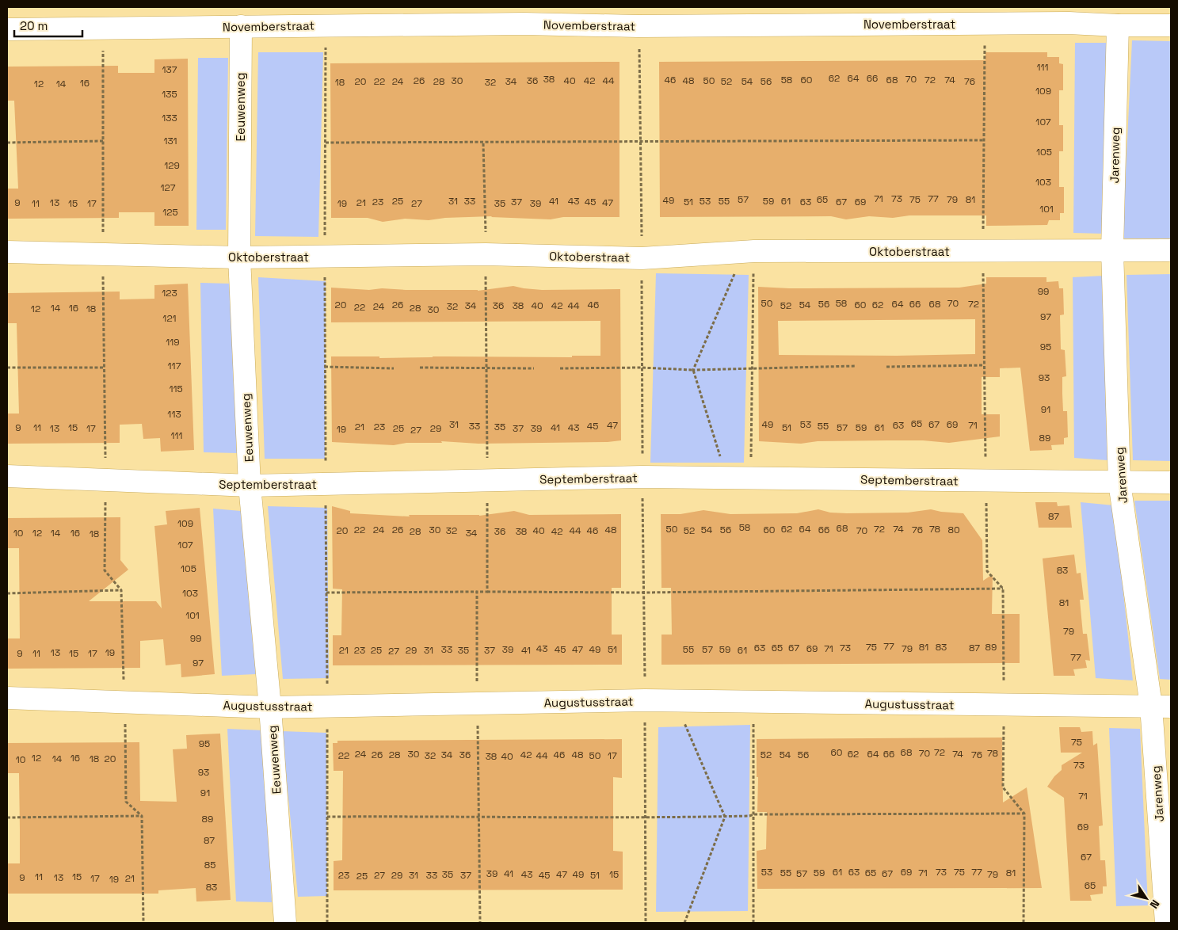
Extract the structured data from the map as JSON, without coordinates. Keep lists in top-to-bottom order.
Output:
{
  "streets": {
    "street": [
      "Novemberstraat",
      "Eeuwenweg",
      "Jarenweg",
      "Oktoberstraat",
      "Septemberstraat",
      "Augustusstraat"
    ]
  },
  "crossings": [
    ["Novemberstraat", "Eeuwenweg"],
    ["Novemberstraat", "Jarenweg"],
    ["Eeuwenweg", "Oktoberstraat"],
    ["Eeuwenweg", "Septemberstraat"],
    ["Eeuwenweg", "Augustusstraat"],
    ["Jarenweg", "Oktoberstraat"],
    ["Jarenweg", "Septemberstraat"],
    ["Jarenweg", "Augustusstraat"]
  ],
  "house_numbers": [
    "111",
    "137",
    "62",
    "64",
    "66",
    "38",
    "70",
    "46",
    "58",
    "60",
    "68",
    "72",
    "74",
    "26",
    "30",
    "36",
    "40",
    "42",
    "44",
    "48",
    "50",
    "20",
    "22",
    "24",
    "28",
    "34",
    "52",
    "54",
    "56",
    "76",
    "18",
    "32",
    "16",
    "12",
    "14",
    "109",
    "135",
    "133",
    "107",
    "131",
    "105",
    "129",
    "103",
    "127",
    "71",
    "73",
    "77",
    "57",
    "65",
    "75",
    "79",
    "81",
    "49",
    "25",
    "31",
    "33",
    "41",
    "43",
    "53",
    "55",
    "59",
    "61",
    "23",
    "37",
    "45",
    "51",
    "63",
    "67",
    "69",
    "9",
    "13",
    "21",
    "47",
    "11",
    "15",
    "17",
    "19",
    "27",
    "35",
    "39",
    "101",
    "125",
    "99",
    "123",
    "50",
    "58",
    "70",
    "56",
    "64",
    "66",
    "68",
    "72",
    "20",
    "26",
    "46",
    "54",
    "60",
    "62",
    "34",
    "36",
    "38",
    "40",
    "42",
    "44",
    "52",
    "24",
    "32",
    "22",
    "14",
    "16",
    "28",
    "12",
    "18",
    "30",
    "97",
    "121",
    "119",
    "95",
    "117",
    "93",
    "115",
    "91",
    "113",
    "65",
    "31",
    "49",
    "53",
    "67",
    "69",
    "47",
    "63",
    "71",
    "33",
    "45",
    "55",
    "21",
    "23",
    "35",
    "9",
    "11",
    "15",
    "41",
    "43",
    "51",
    "57",
    "59",
    "61",
    "13",
    "17",
    "25",
    "29",
    "37",
    "39",
    "19",
    "27",
    "111",
    "89",
    "87",
    "109",
    "58",
    "68",
    "50",
    "62",
    "64",
    "72",
    "74",
    "78",
    "22",
    "24",
    "26",
    "30",
    "48",
    "54",
    "56",
    "60",
    "66",
    "76",
    "80",
    "20",
    "32",
    "40",
    "44",
    "46",
    "52",
    "70",
    "28",
    "36",
    "38",
    "42",
    "10",
    "12",
    "14",
    "16",
    "34",
    "18",
    "107",
    "105",
    "83",
    "103",
    "81",
    "101",
    "79",
    "99",
    "77",
    "75",
    "81",
    "83",
    "89",
    "63",
    "65",
    "67",
    "73",
    "87",
    "43",
    "69",
    "71",
    "79",
    "33",
    "39",
    "45",
    "47",
    "49",
    "51",
    "55",
    "57",
    "59",
    "21",
    "23",
    "25",
    "29",
    "31",
    "35",
    "37",
    "41",
    "61",
    "27",
    "13",
    "19",
    "9",
    "11",
    "15",
    "17",
    "77",
    "97",
    "75",
    "95",
    "60",
    "68",
    "72",
    "70",
    "78",
    "24",
    "30",
    "62",
    "64",
    "66",
    "74",
    "26",
    "28",
    "34",
    "36",
    "42",
    "46",
    "48",
    "52",
    "54",
    "56",
    "76",
    "22",
    "32",
    "44",
    "50",
    "17",
    "38",
    "40",
    "12",
    "16",
    "14",
    "18",
    "20",
    "10",
    "73",
    "93",
    "91",
    "71",
    "89",
    "69",
    "87",
    "67",
    "85",
    "53",
    "61",
    "63",
    "69",
    "73",
    "75",
    "77",
    "55",
    "59",
    "65",
    "71",
    "81",
    "39",
    "41",
    "57",
    "67",
    "35",
    "43",
    "47",
    "49",
    "15",
    "79",
    "23",
    "27",
    "29",
    "31",
    "33",
    "37",
    "45",
    "51",
    "25",
    "11",
    "15",
    "9",
    "13",
    "17",
    "21",
    "19",
    "65",
    "83"
  ],
  "scale_bar": "20 m",
  "north": "bottom right"
}
